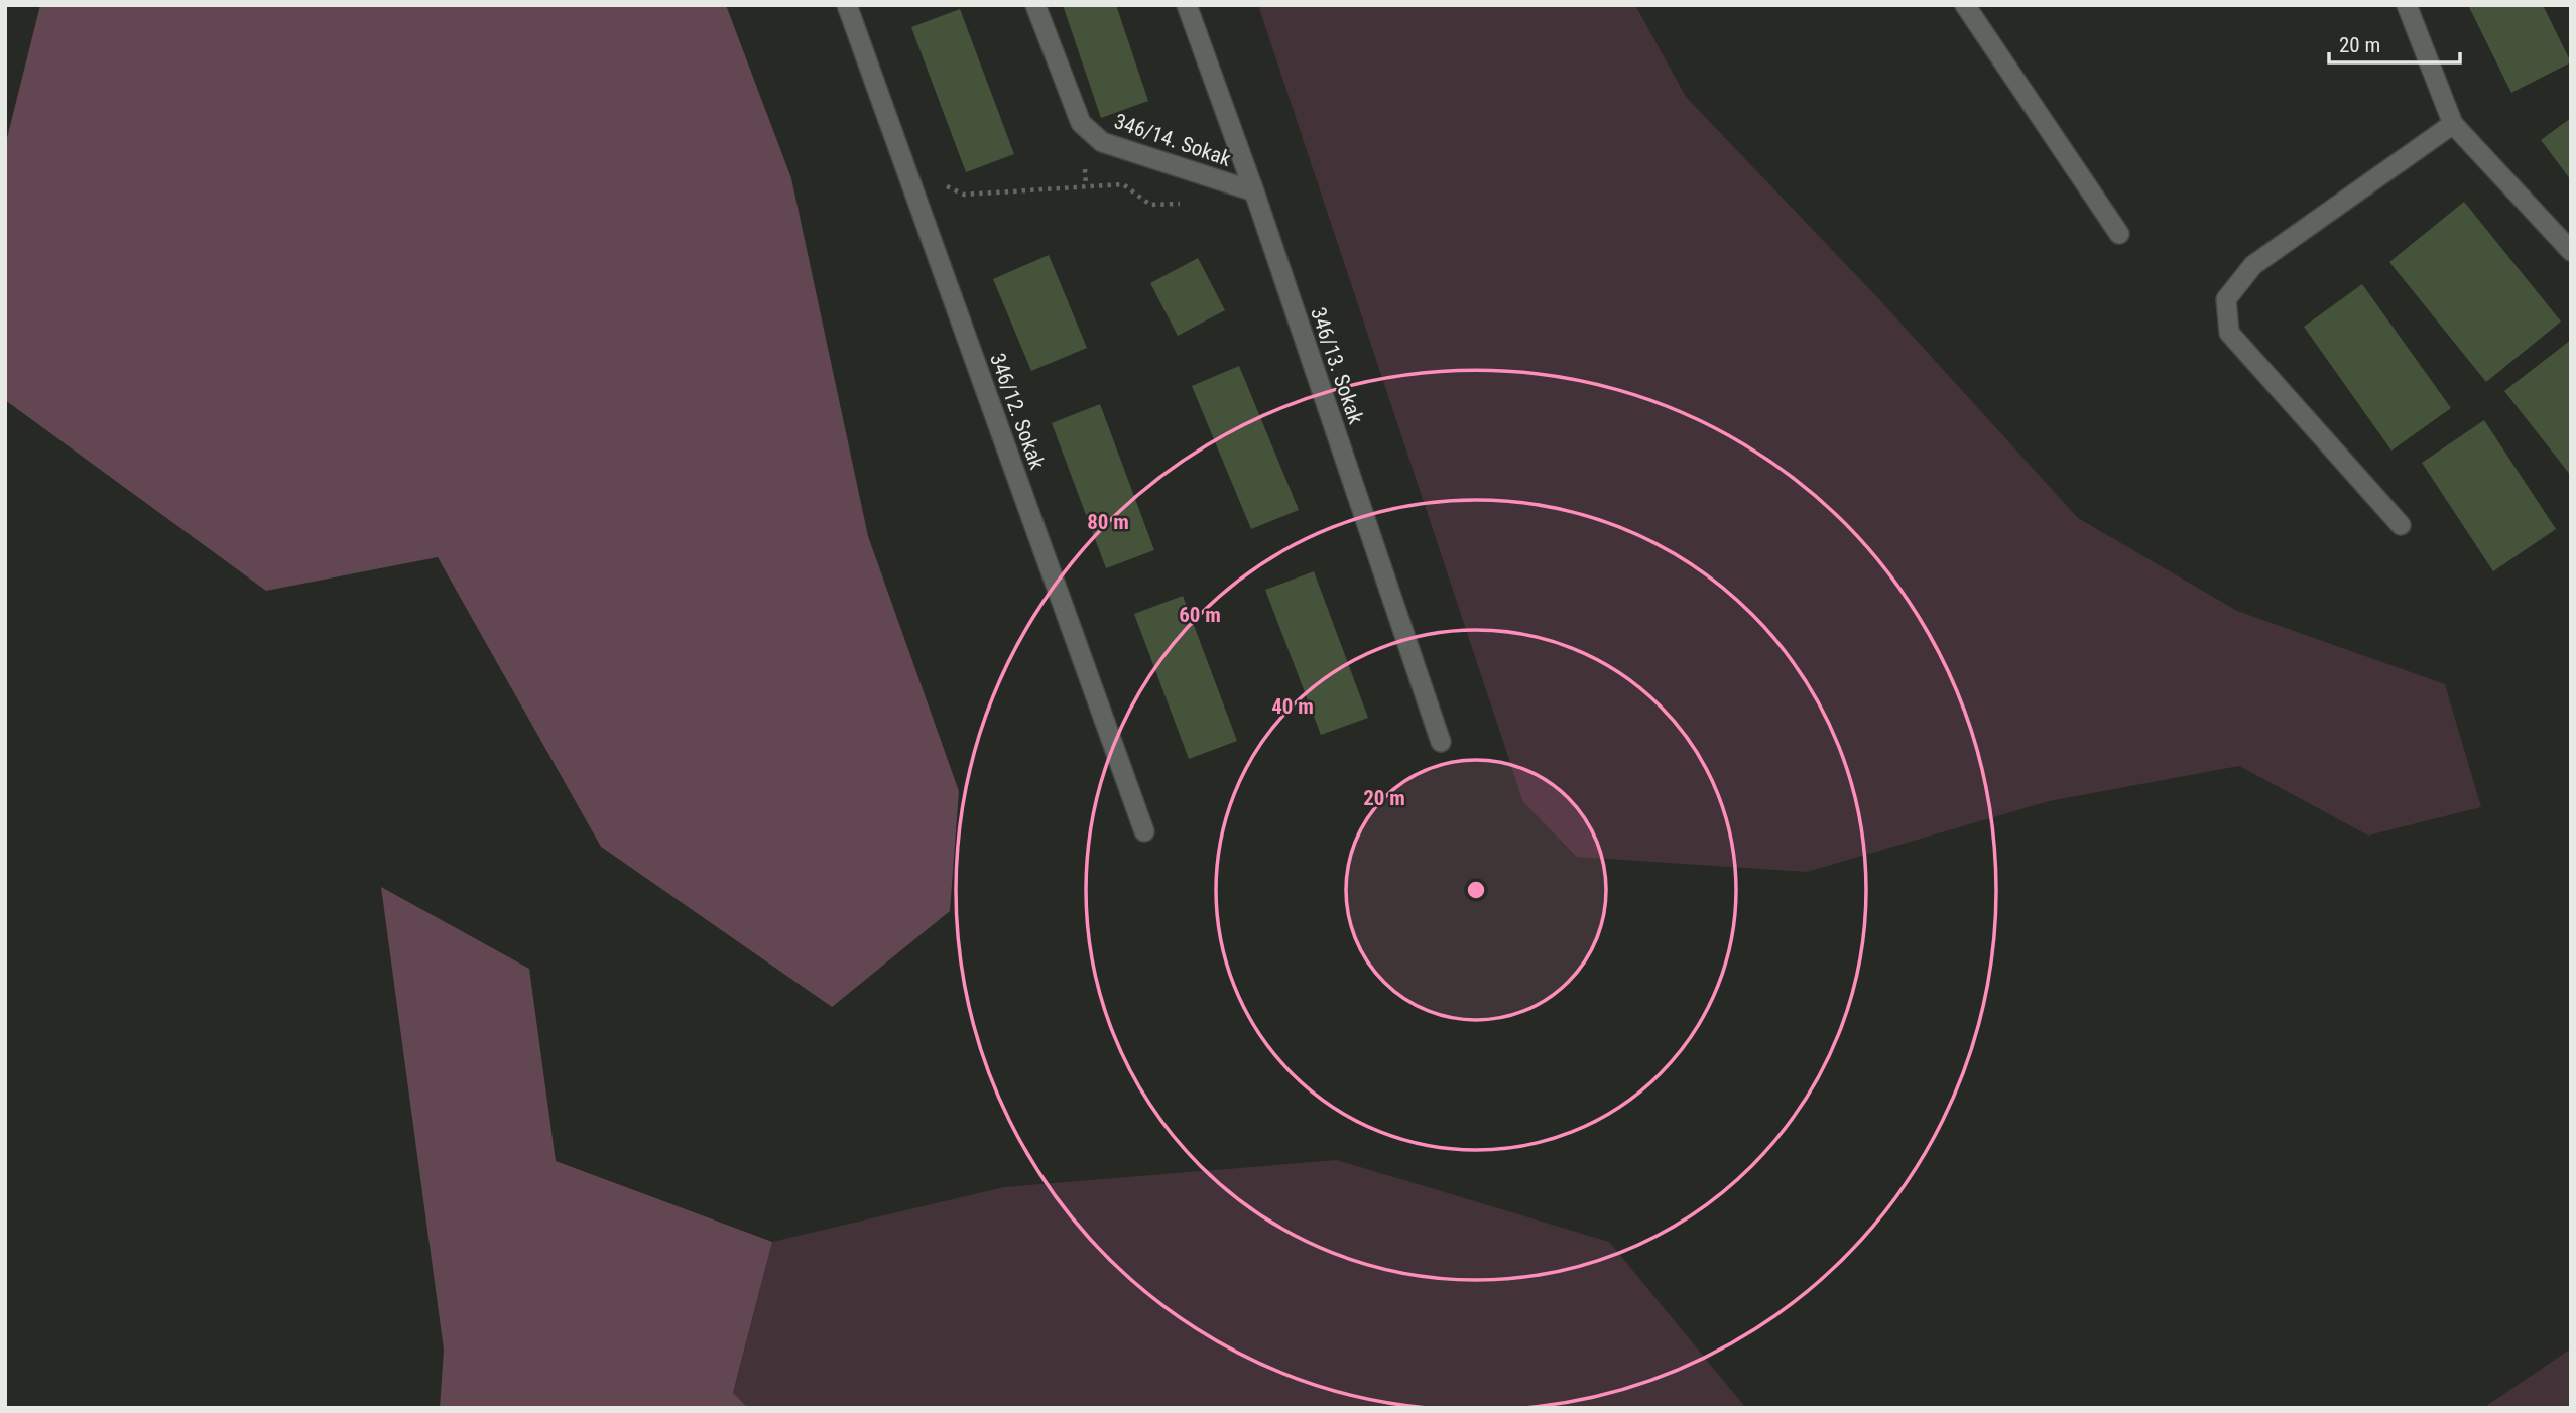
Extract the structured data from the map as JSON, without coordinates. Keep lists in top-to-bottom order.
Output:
{
  "streets": {
    "street": ["346/14. Sokak", "346/13. Sokak", "346/12. Sokak"]
  },
  "crossings": [
    ["346/14. Sokak", "346/13. Sokak"]
  ],
  "scale_bar": "20 m",
  "rings": [
    "80 m",
    "60 m",
    "40 m",
    "20 m"
  ]
}
